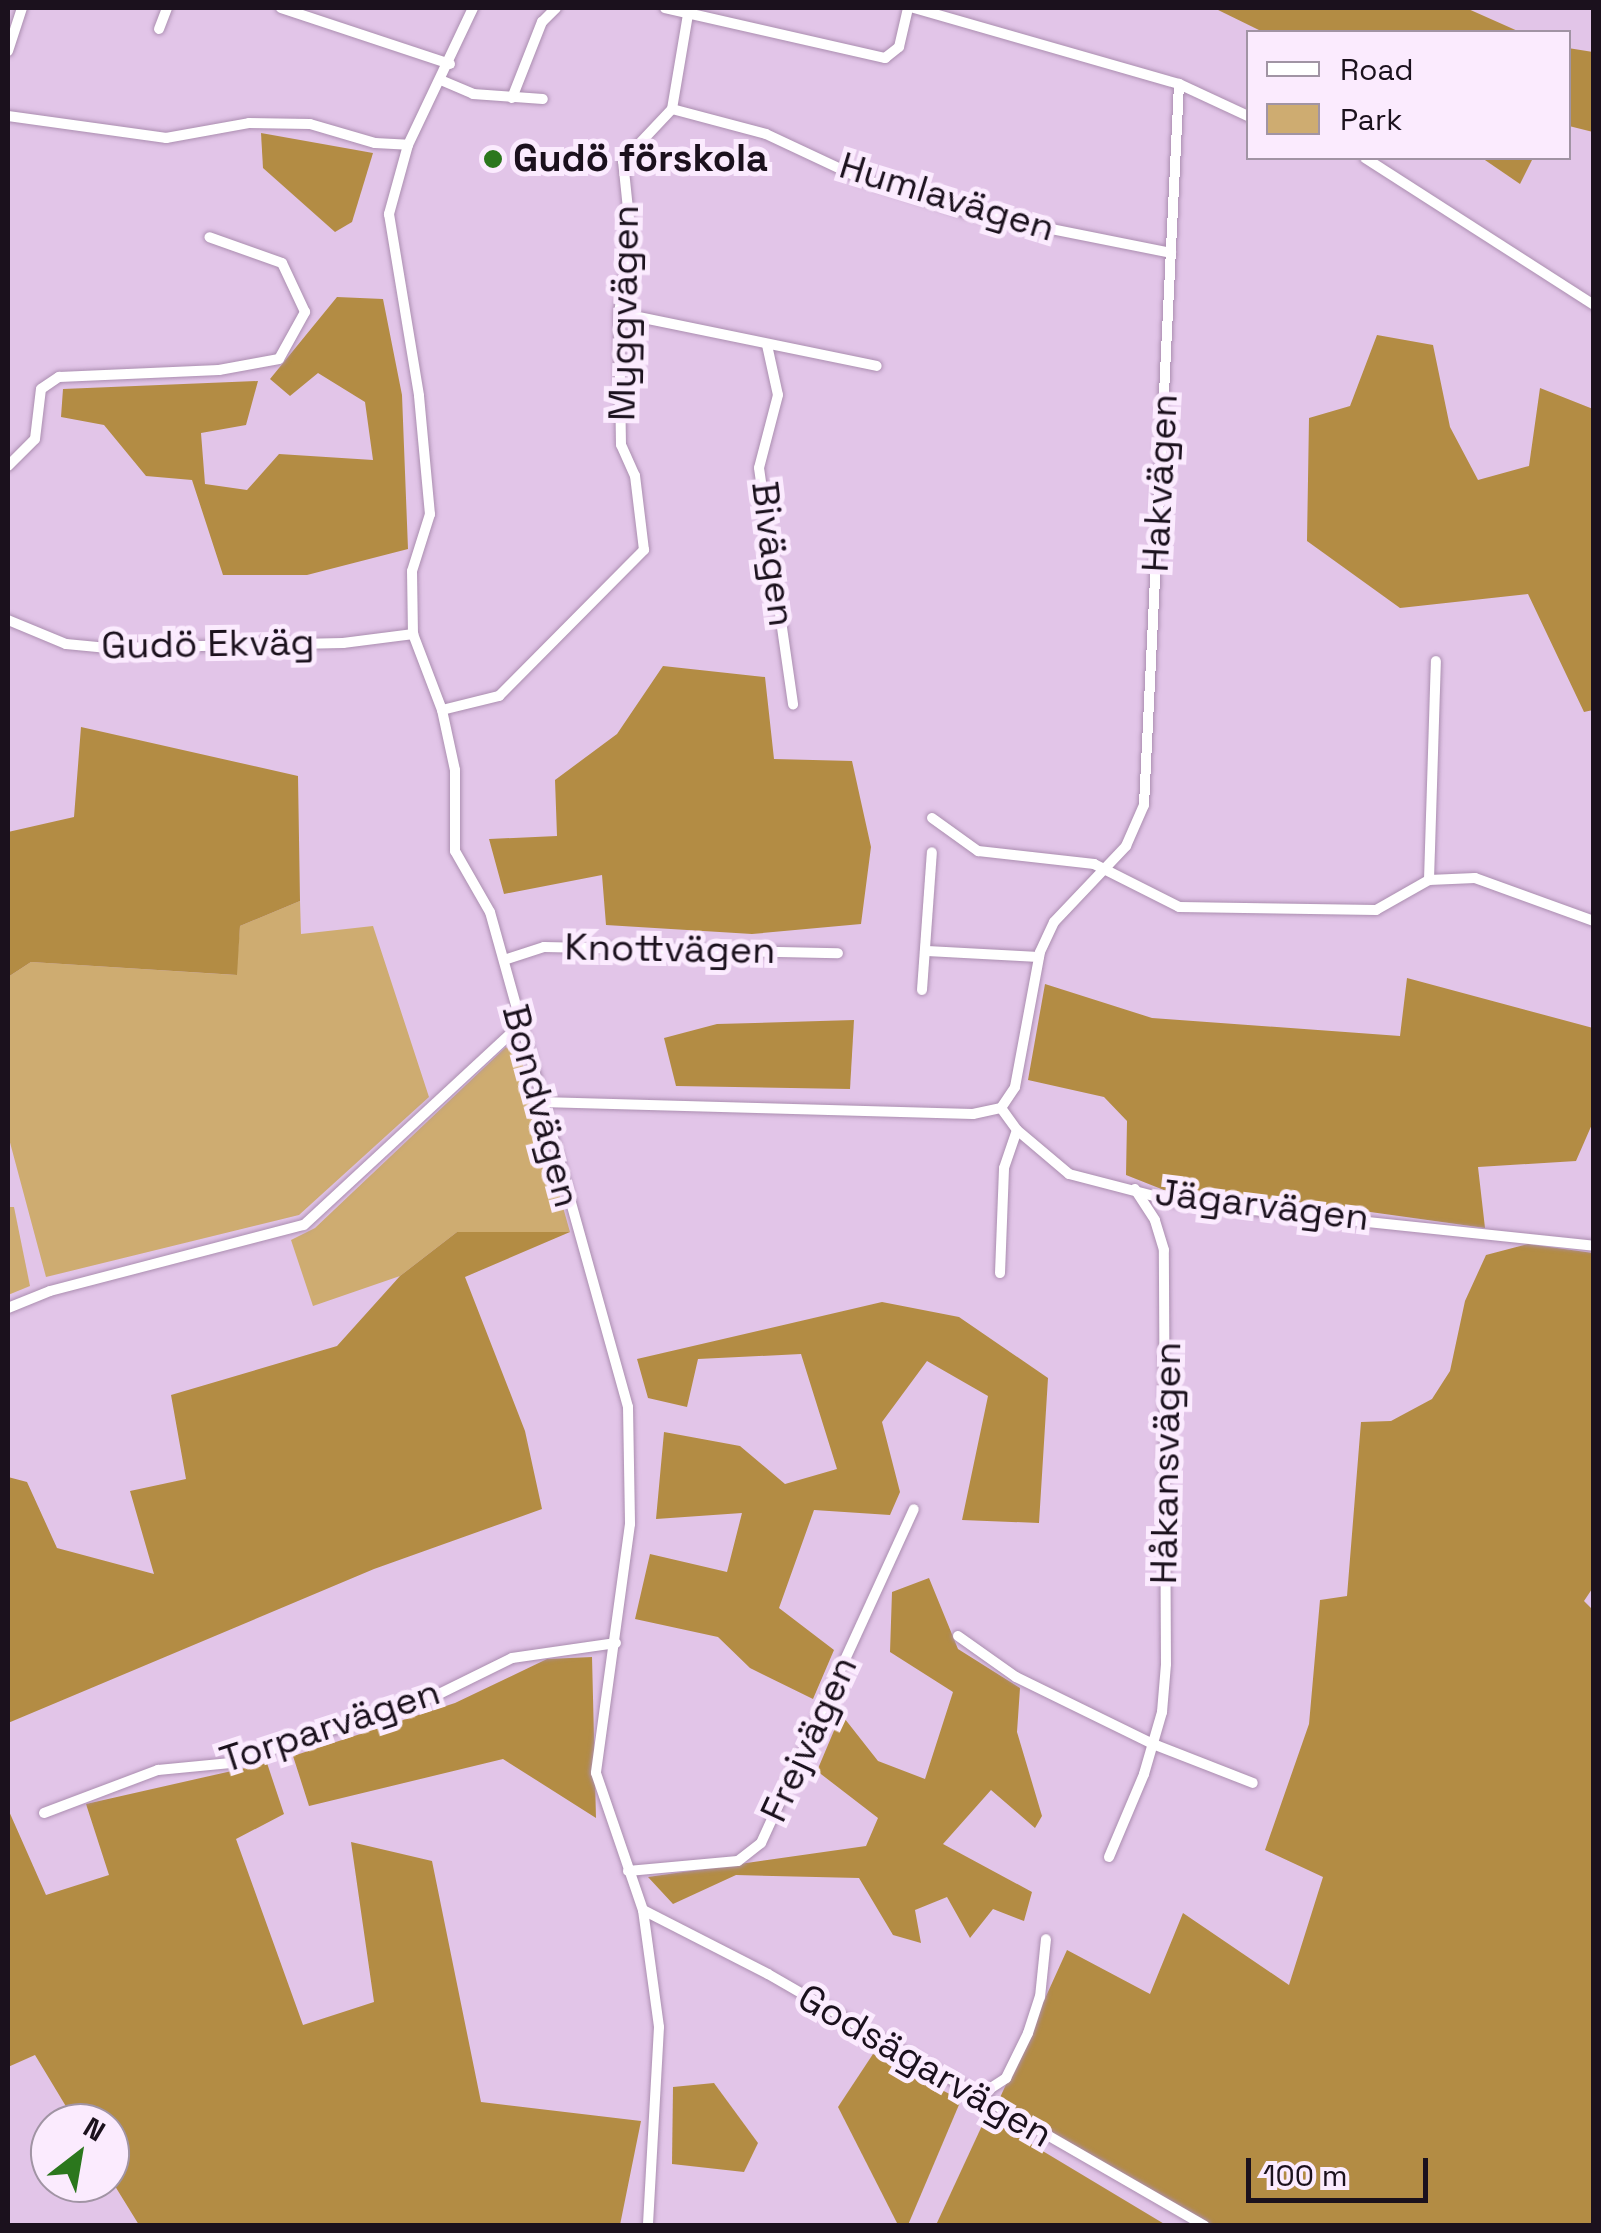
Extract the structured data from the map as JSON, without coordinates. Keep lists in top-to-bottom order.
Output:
{
  "streets": {
    "street": [
      "Humlavägen",
      "Myggvägen",
      "Hakvägen",
      "Bivägen",
      "Gudö Ekväg",
      "Knottvägen",
      "Bondvägen",
      "Jägarvägen",
      "Håkansvägen",
      "Torparvägen",
      "Frejvägen",
      "Godsägarvägen"
    ]
  },
  "crossings": [
    ["Humlavägen", "Myggvägen"],
    ["Humlavägen", "Hakvägen"],
    ["Myggvägen", "Bondvägen"],
    ["Hakvägen", "Jägarvägen"],
    ["Gudö Ekväg", "Bondvägen"],
    ["Knottvägen", "Bondvägen"],
    ["Bondvägen", "Torparvägen"],
    ["Bondvägen", "Frejvägen"],
    ["Bondvägen", "Godsägarvägen"],
    ["Jägarvägen", "Håkansvägen"]
  ],
  "places": ["Gudö förskola"],
  "legend": ["Road", "Park"],
  "scale_bar": "100 m",
  "north": "top right"
}
